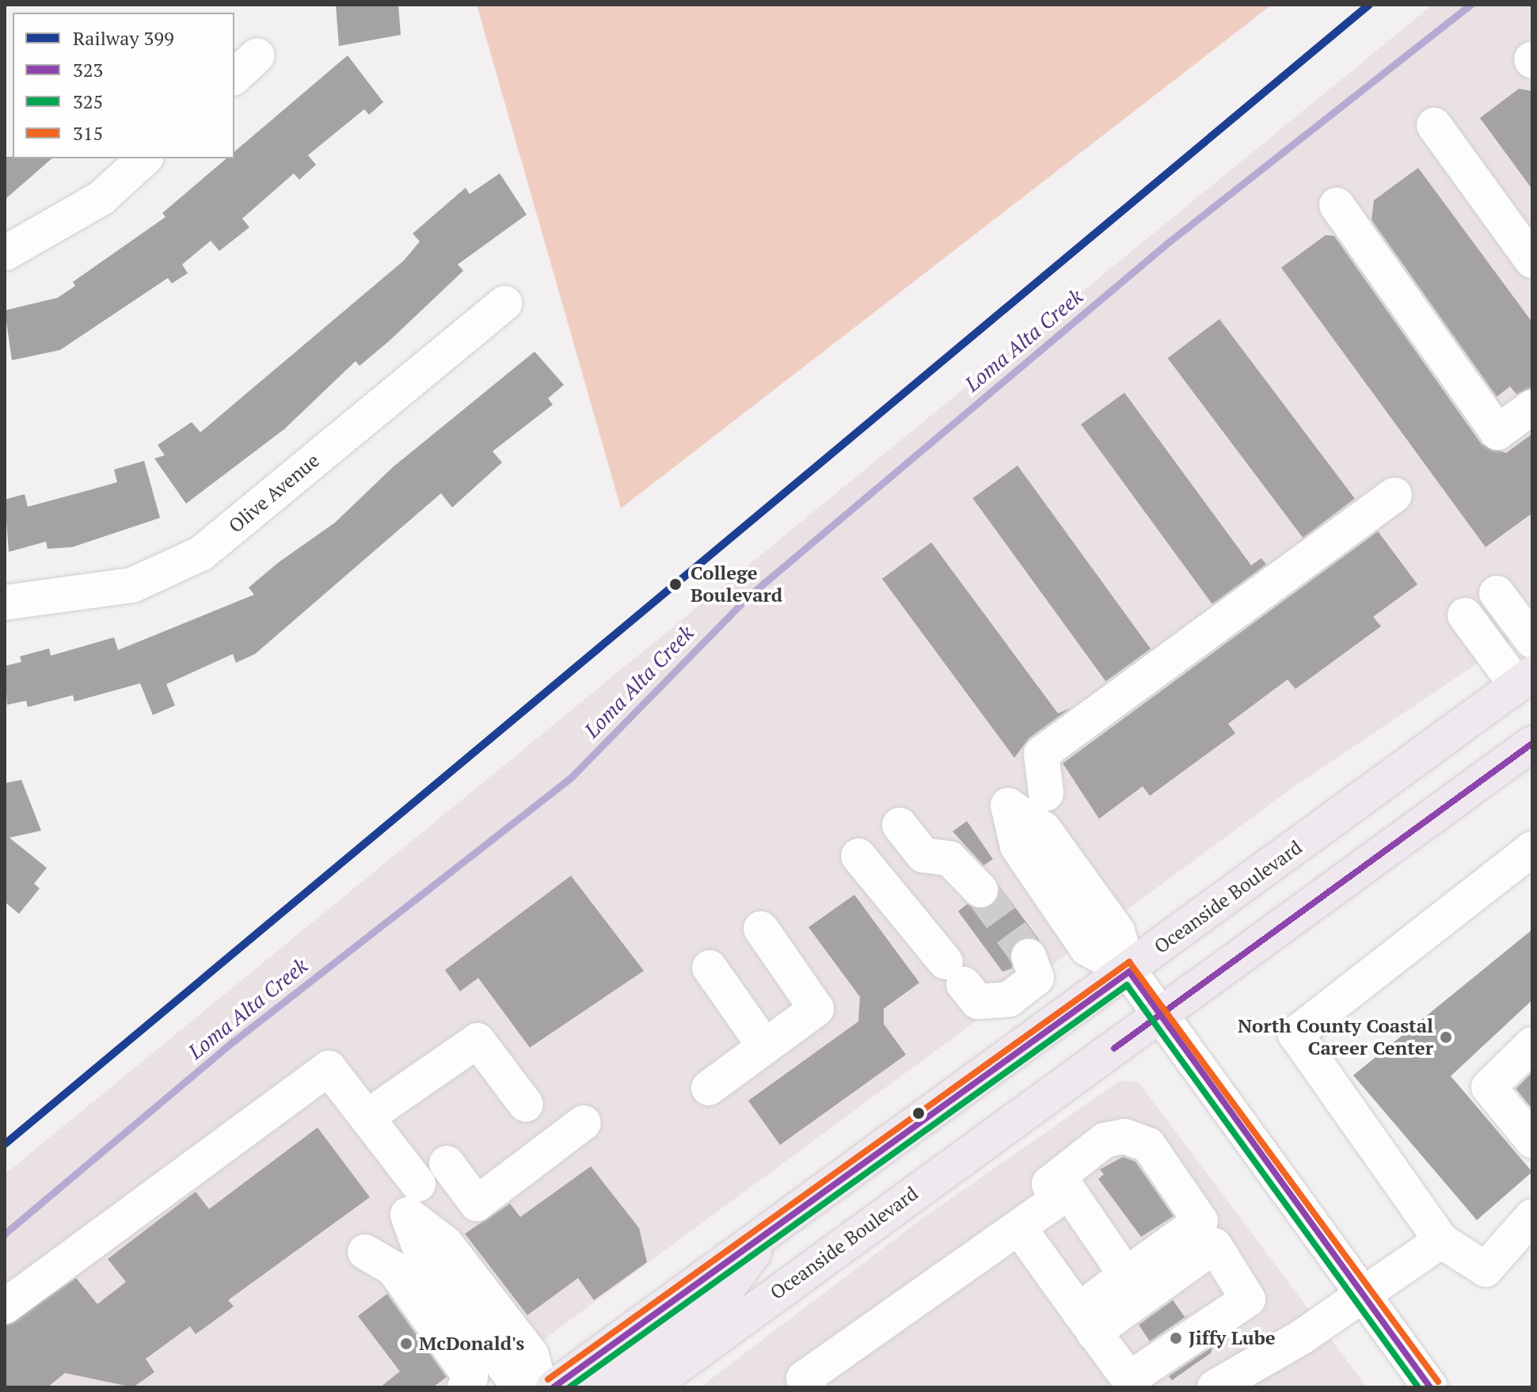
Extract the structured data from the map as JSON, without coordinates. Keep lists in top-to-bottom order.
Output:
{
  "streets": {
    "main road": ["Oceanside Boulevard"],
    "street": ["Olive Avenue"]
  },
  "water": ["Loma Alta Creek"],
  "places": [
    "College Boulevard",
    "North County Coastal Career Center",
    "Jiffy Lube",
    "McDonald's"
  ],
  "lines": [
    "rail line 399",
    "transit line 323",
    "transit line 315",
    "transit line 325"
  ],
  "legend": [
    "Railway 399",
    "323",
    "325",
    "315"
  ]
}
